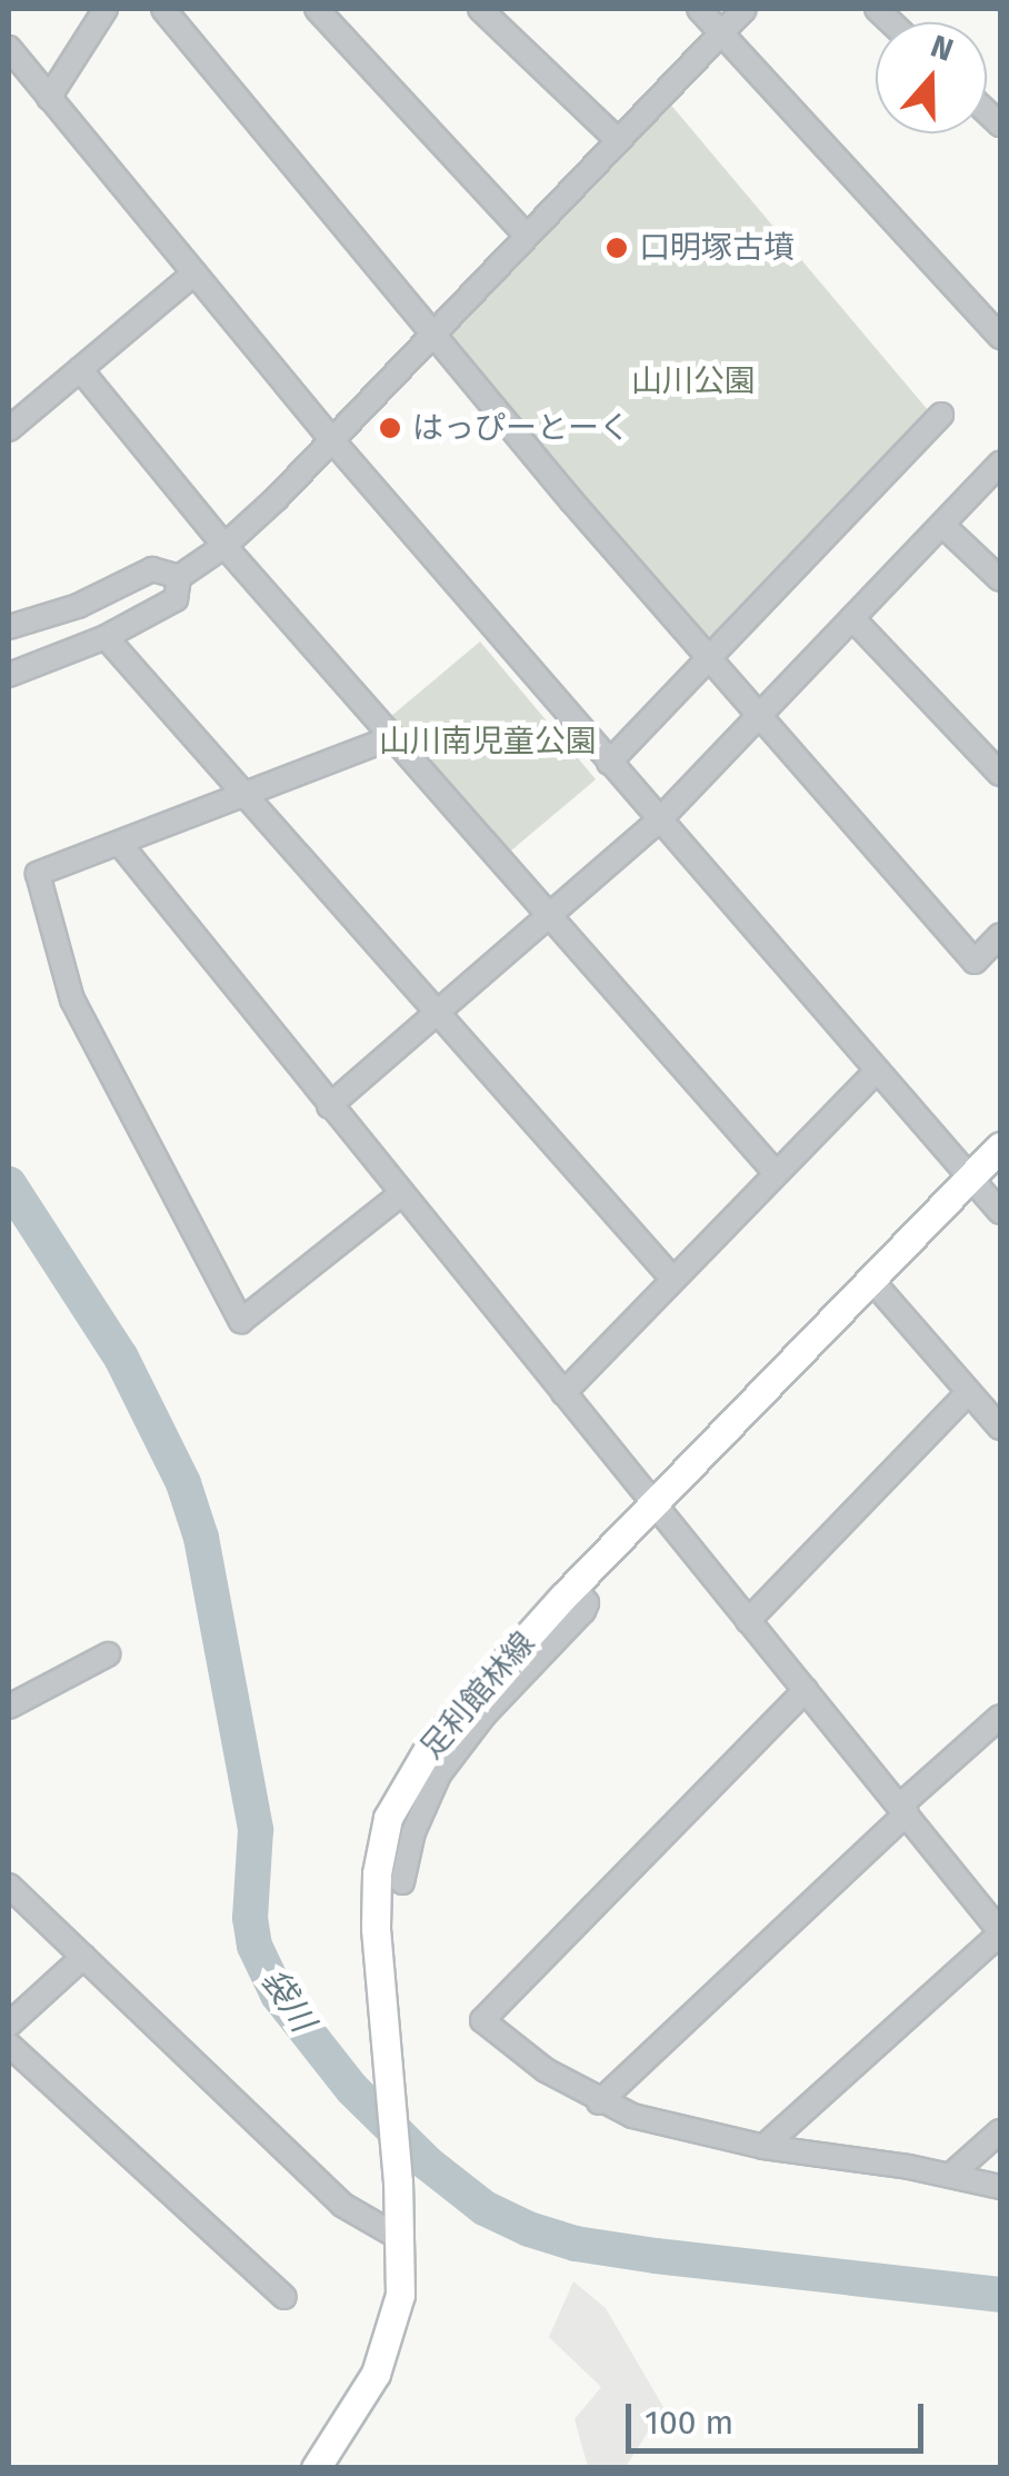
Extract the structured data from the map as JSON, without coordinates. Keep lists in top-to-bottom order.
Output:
{
  "streets": {
    "main road": ["足利館林線"]
  },
  "water": ["袋川"],
  "parks": ["山川公園", "山川南児童公園"],
  "places": ["口明塚古墳", "はっぴーとーく"],
  "scale_bar": "100 m",
  "north": "top"
}
